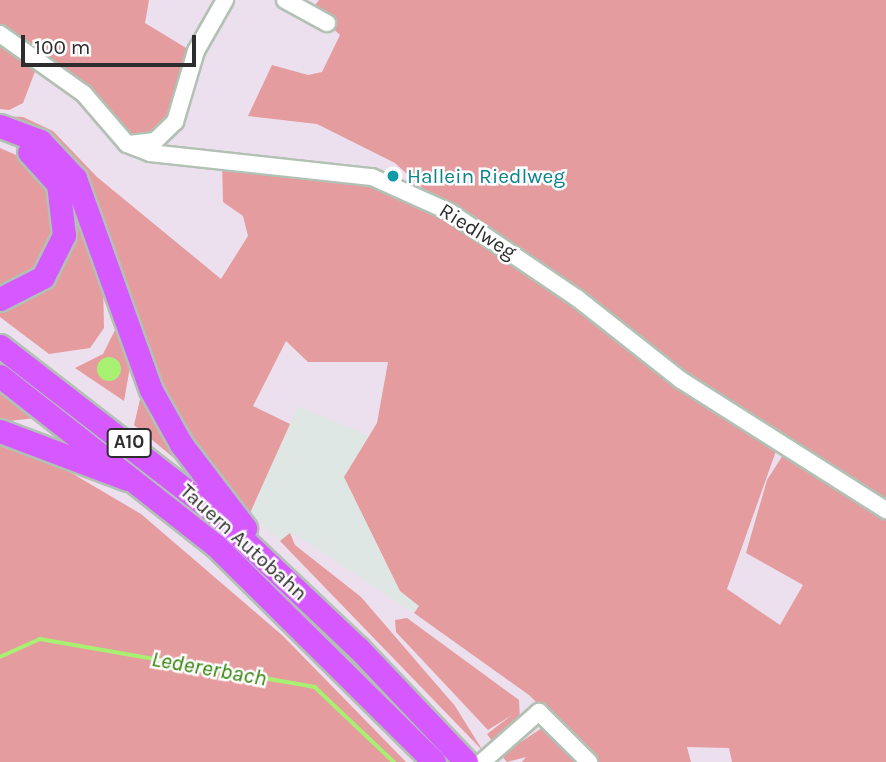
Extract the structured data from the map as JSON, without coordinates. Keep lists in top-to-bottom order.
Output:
{
  "streets": {
    "highway": ["A10", "Tauern Autobahn"],
    "street": ["Riedlweg"]
  },
  "water": ["Ledererbach"],
  "places": ["Hallein Riedlweg"],
  "scale_bar": "100 m"
}
